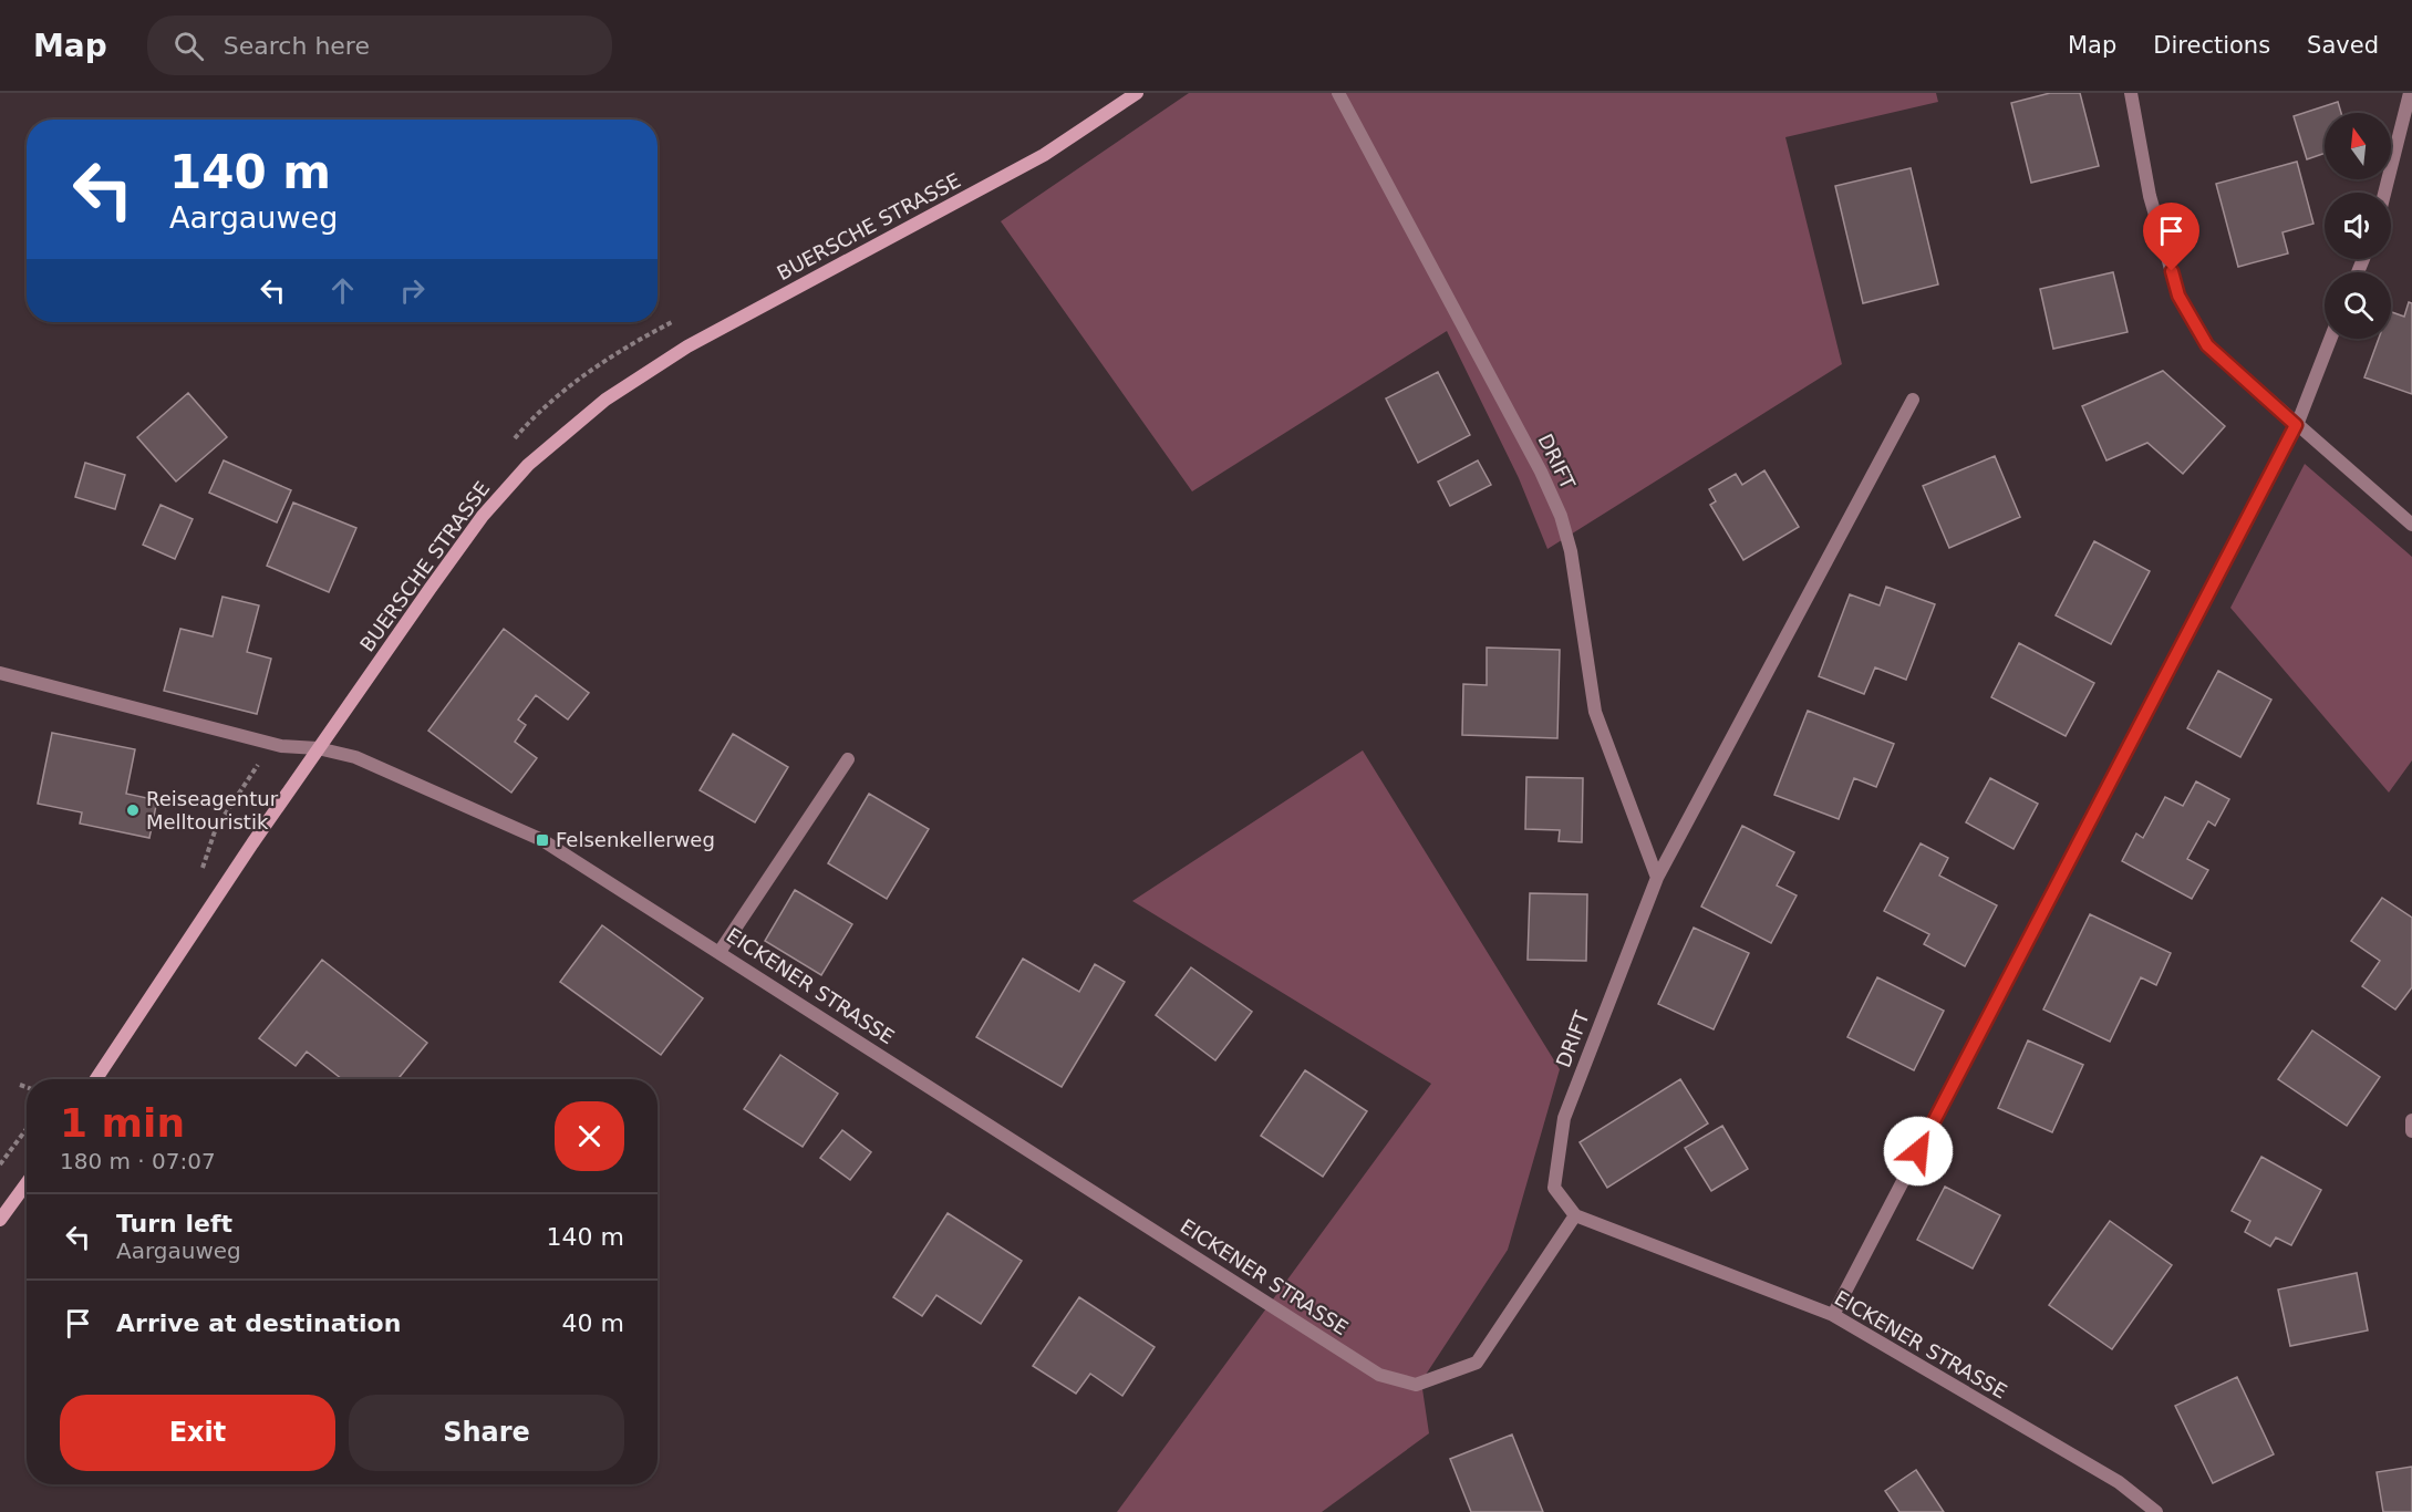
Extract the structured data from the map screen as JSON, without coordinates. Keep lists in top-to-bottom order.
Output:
{
  "streets": {
    "main road": ["BUERSCHE STRASSE"],
    "street": ["DRIFT", "EICKENER STRASSE"]
  },
  "crossings": [
    ["BUERSCHE STRASSE", "EICKENER STRASSE"],
    ["DRIFT", "EICKENER STRASSE"]
  ],
  "places": {
    "other": ["Reiseagentur Melltouristik"],
    "transit": ["Felsenkellerweg"]
  },
  "north": "top",
  "page": {
    "header": "Map",
    "search": "Search here",
    "nav": ["Map", "Directions", "Saved"],
    "turn": ["140 m", "Aargauweg"],
    "heading": ["1 min", "180 m · 07:07"],
    "list": [
      {
        "name": "Turn left",
        "note": "Aargauweg",
        "value": "140 m"
      },
      {
        "name": "Arrive at destination",
        "value": "40 m"
      }
    ],
    "buttons": ["Exit", "Share"]
  }
}
